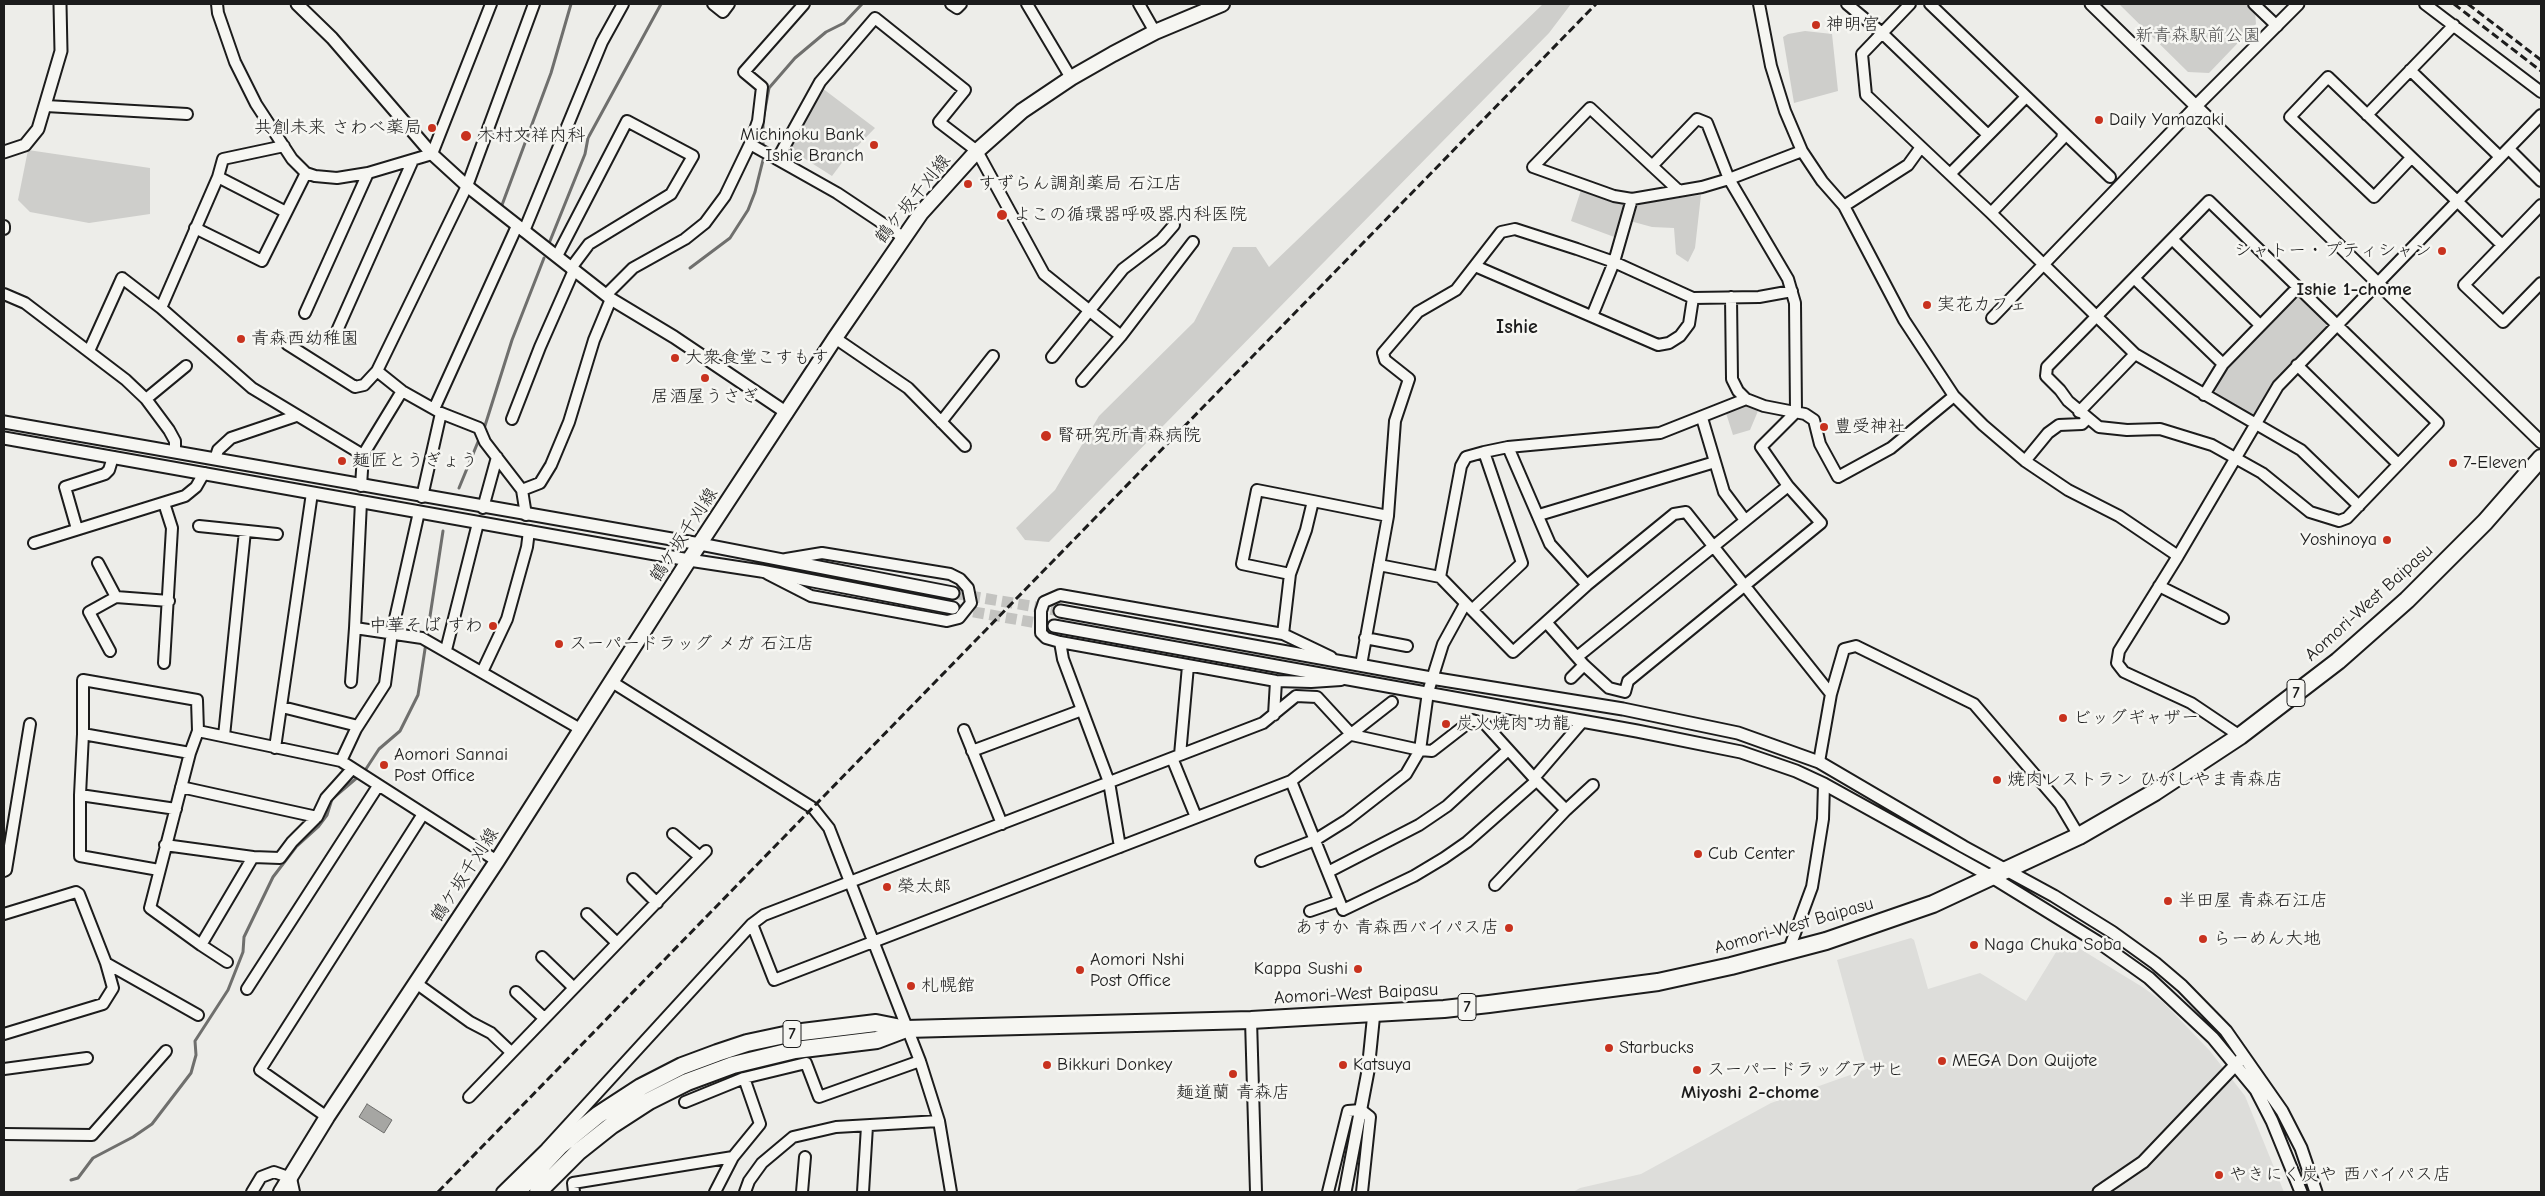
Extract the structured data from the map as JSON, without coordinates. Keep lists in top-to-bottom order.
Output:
{
  "streets": {
    "highway": ["Aomori-West Baipasu", "7"],
    "main road": ["鶴ケ坂千刈線"]
  },
  "districts": ["Ishie 1-chome", "Ishie", "Miyoshi 2-chome"],
  "parks": ["新青森駅前公園"],
  "places": [
    "神明宮",
    "Daily Yamazaki",
    "共創未来 さわべ薬局",
    "木村文祥内科",
    "Michinoku Bank Ishie Branch",
    "すずらん調剤薬局 石江店",
    "よこの循環器呼吸器内科医院",
    "シャトー・プティシャン",
    "実花カフェ",
    "青森西幼稚園",
    "大衆食堂こすもす",
    "居酒屋うさぎ",
    "豊受神社",
    "腎研究所青森病院",
    "麺匠とうぎょう",
    "7-Eleven",
    "Yoshinoya",
    "中華そば すわ",
    "スーパードラッグ メガ 石江店",
    "ビッグギャザー",
    "炭火焼肉 功龍",
    "Aomori Sannai Post Office",
    "焼肉レストラン ひがしやま青森店",
    "Cub Center",
    "榮太郎",
    "半田屋 青森石江店",
    "あすか 青森西バイパス店",
    "らーめん大地",
    "Naga Chuka Soba",
    "Kappa Sushi",
    "Aomori Nshi Post Office",
    "札幌館",
    "Starbucks",
    "MEGA Don Quijote",
    "Bikkuri Donkey",
    "Katsuya",
    "スーパードラッグアサヒ",
    "麺道蘭 青森店",
    "やきにく炭や 西バイパス店"
  ]
}
